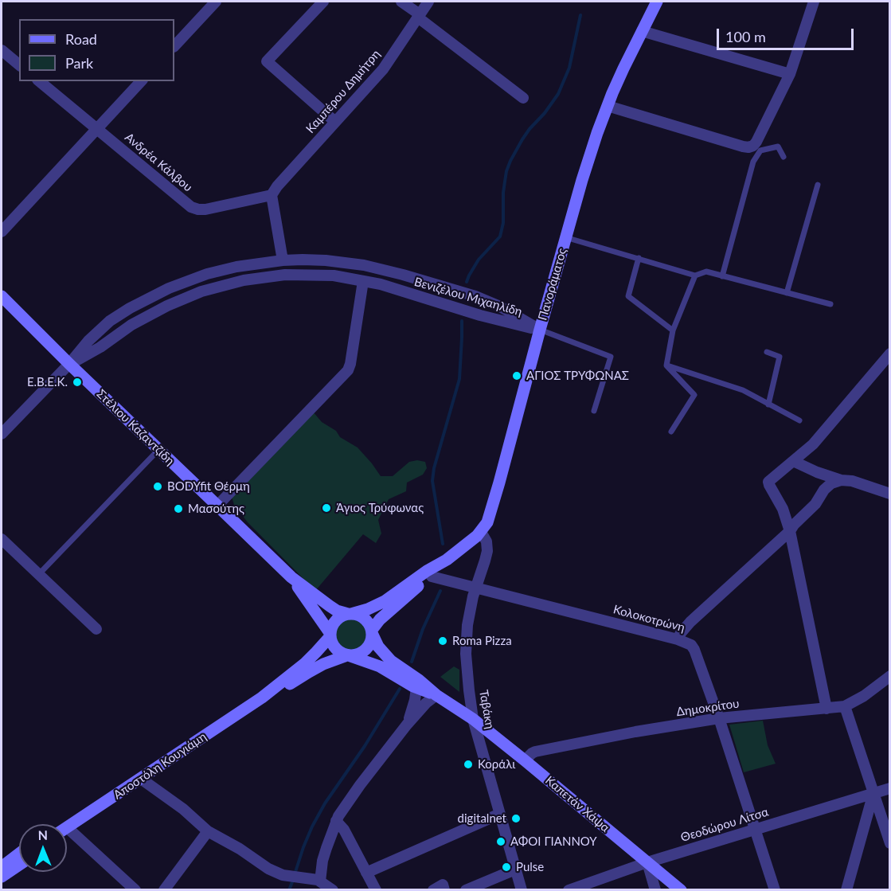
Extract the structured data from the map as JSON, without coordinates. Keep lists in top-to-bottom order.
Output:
{
  "streets": {
    "main road": [
      "Πανοράματος",
      "Στέλιου Καζαντζίδη",
      "Αποστόλη Κουγιάμη",
      "Καπετάν Χάψα"
    ],
    "street": [
      "Καμπέρου Δημήτρη",
      "Ανδρέα Κάλβου",
      "Βενιζέλου Μιχαηλίδη",
      "Κολοκοτρώνη",
      "Δημοκρίτου",
      "Ταβάκη",
      "Θεοδώρου Λίτσα"
    ]
  },
  "crossings": [
    ["Καμπέρου Δημήτρη", "Ανδρέα Κάλβου"],
    ["Πανοράματος", "Βενιζέλου Μιχαηλίδη"],
    ["Πανοράματος", "Στέλιου Καζαντζίδη"],
    ["Πανοράματος", "Κολοκοτρώνη"],
    ["Πανοράματος", "Ταβάκη"],
    ["Πανοράματος", "Αποστόλη Κουγιάμη"],
    ["Βενιζέλου Μιχαηλίδη", "Στέλιου Καζαντζίδη"],
    ["Στέλιου Καζαντζίδη", "Αποστόλη Κουγιάμη"],
    ["Κολοκοτρώνη", "Δημοκρίτου"],
    ["Κολοκοτρώνη", "Ταβάκη"],
    ["Κολοκοτρώνη", "Θεοδώρου Λίτσα"],
    ["Δημοκρίτου", "Καπετάν Χάψα"],
    ["Ταβάκη", "Καπετάν Χάψα"],
    ["Καπετάν Χάψα", "Θεοδώρου Λίτσα"]
  ],
  "places": [
    "ΑΓΙΟΣ ΤΡΥΦΩΝΑΣ",
    "Ε.Β.Ε.Κ.",
    "BODYfit Θέρμη",
    "Άγιος Τρύφωνας",
    "Μασούτης",
    "Roma Pizza",
    "Κοράλι",
    "digitalnet",
    "ΑΦΟΙ ΓΙΑΝΝΟΥ",
    "Pulse"
  ],
  "legend": ["Road", "Park"],
  "scale_bar": "100 m",
  "north": "top"
}
